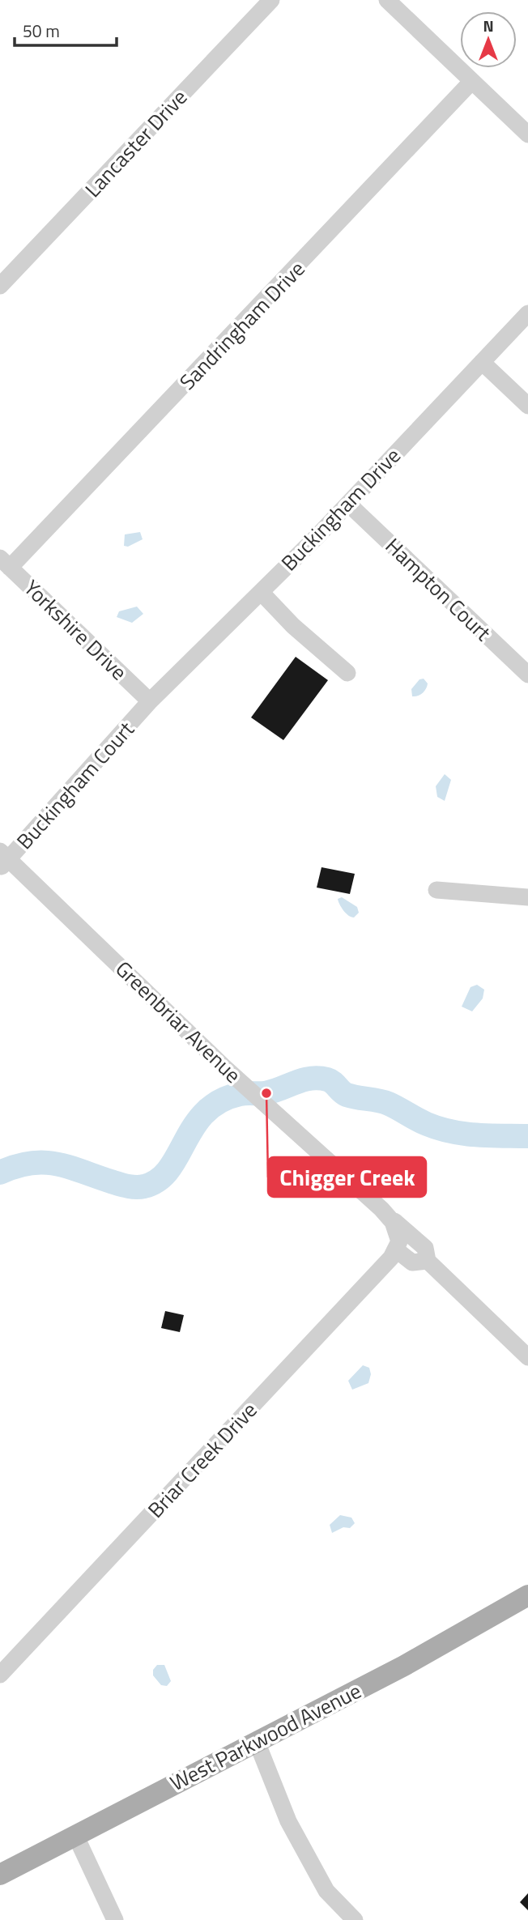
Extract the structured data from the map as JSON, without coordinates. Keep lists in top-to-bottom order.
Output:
{
  "streets": {
    "main road": ["West Parkwood Avenue"],
    "street": [
      "Lancaster Drive",
      "Sandringham Drive",
      "Buckingham Drive",
      "Hampton Court",
      "Yorkshire Drive",
      "Buckingham Court",
      "Greenbriar Avenue",
      "Briar Creek Drive"
    ]
  },
  "crossings": [
    ["Sandringham Drive", "Yorkshire Drive"],
    ["Buckingham Drive", "Hampton Court"],
    ["Buckingham Drive", "Yorkshire Drive"],
    ["Buckingham Drive", "Buckingham Court"],
    ["Yorkshire Drive", "Buckingham Court"],
    ["Buckingham Court", "Greenbriar Avenue"],
    ["Greenbriar Avenue", "Briar Creek Drive"]
  ],
  "places": ["Chigger Creek"],
  "scale_bar": "50 m",
  "north": "top"
}
